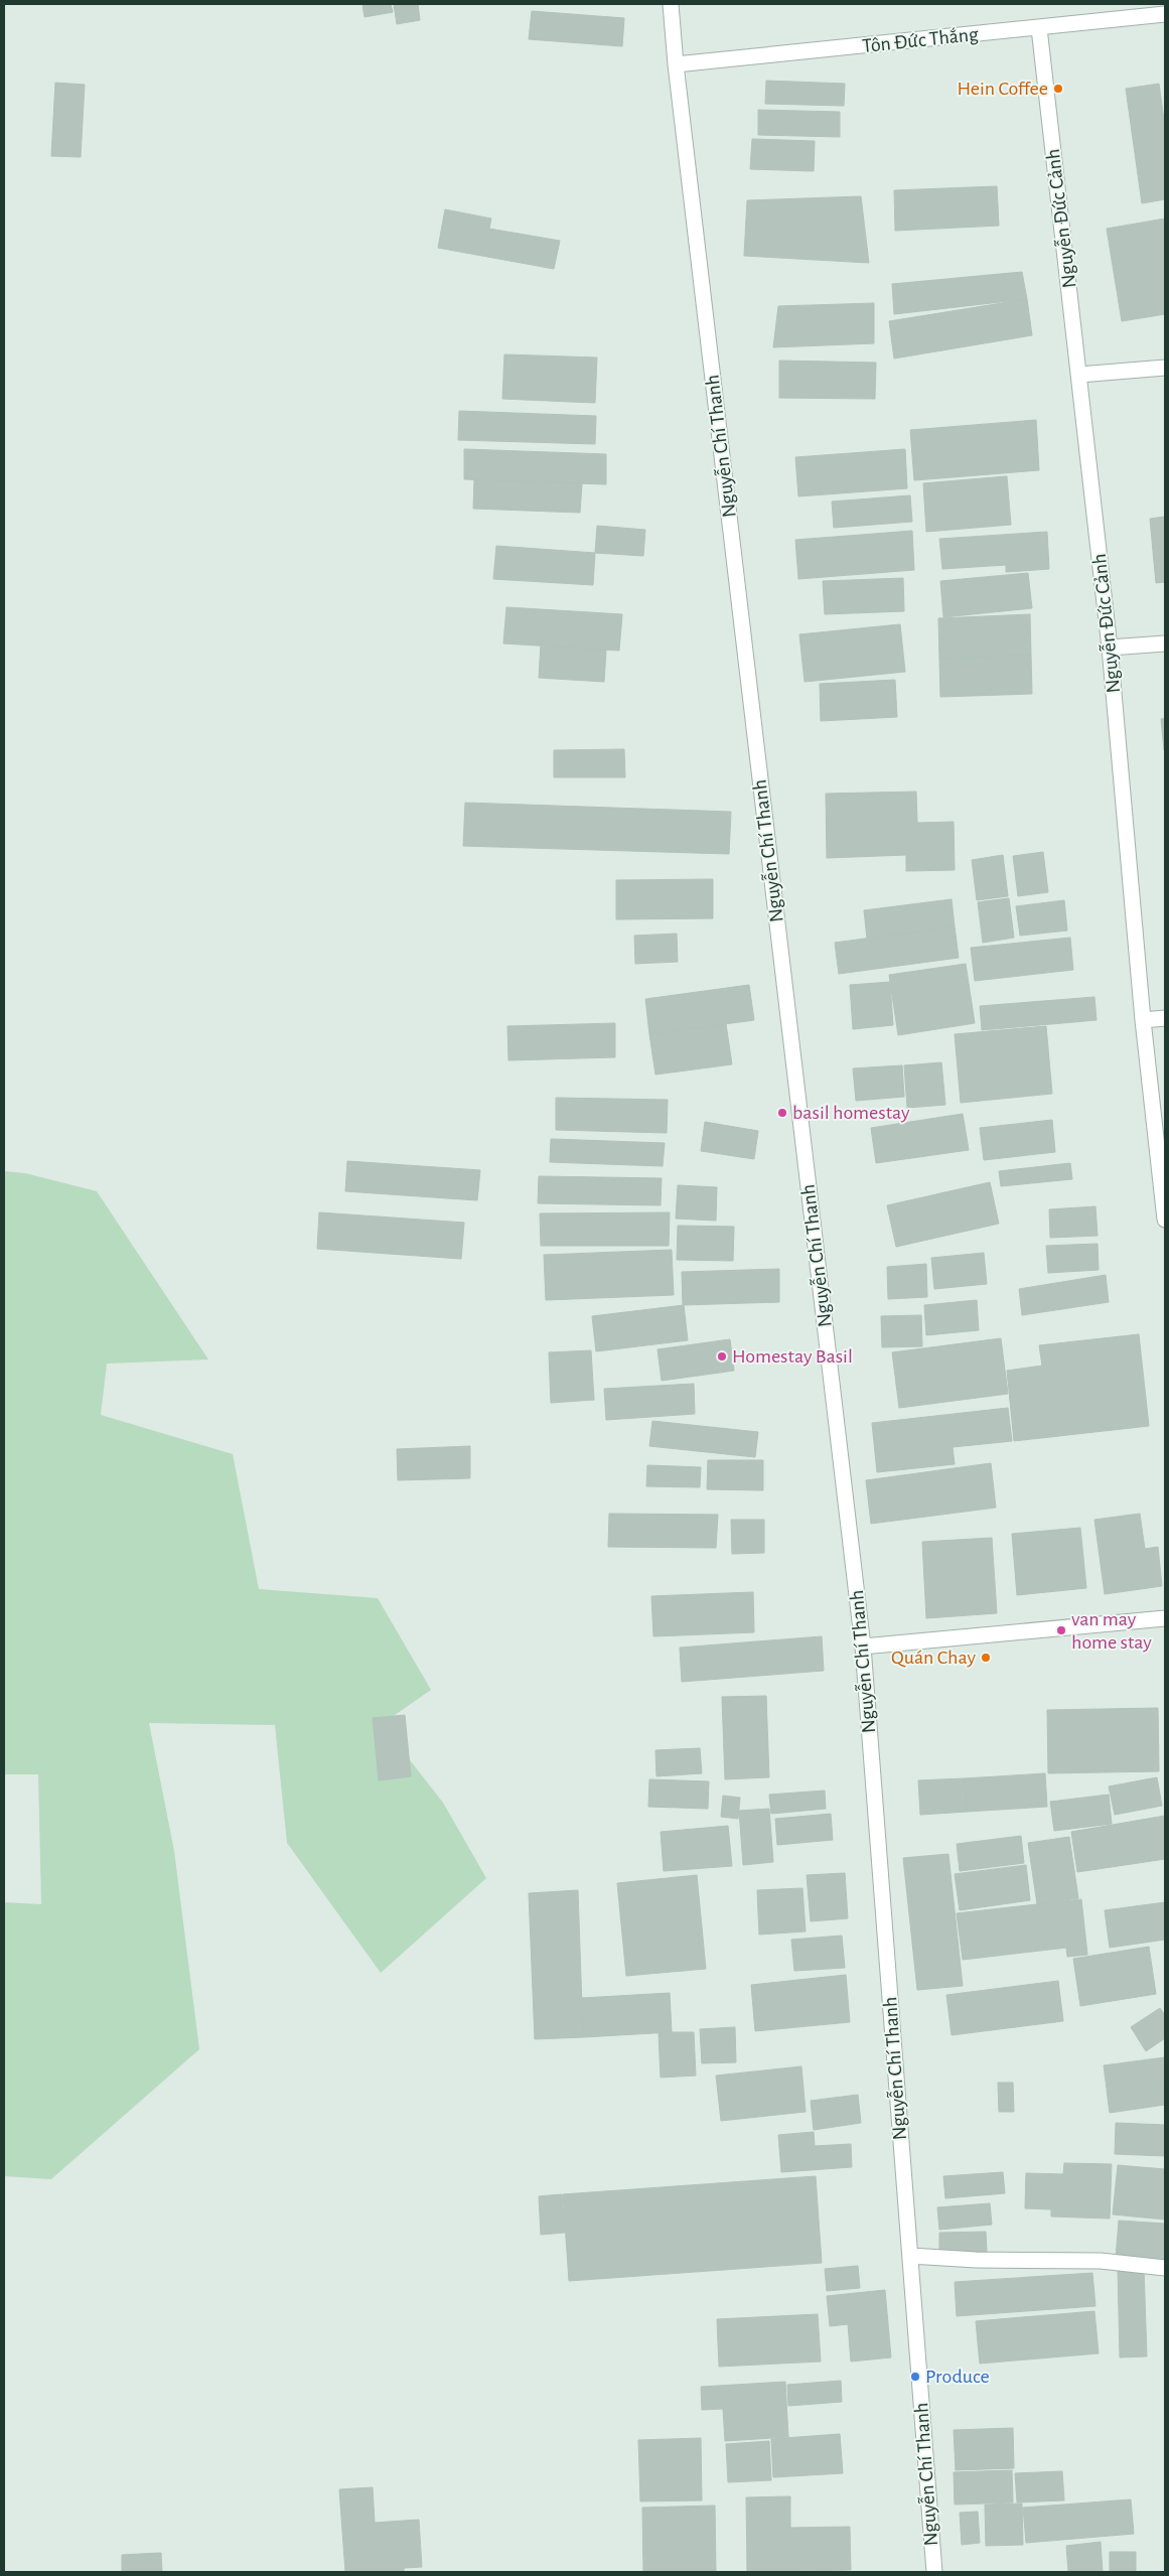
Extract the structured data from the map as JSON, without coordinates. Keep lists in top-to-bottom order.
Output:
{
  "streets": {
    "street": ["Tôn Đức Thắng", "Nguyễn Đức Cảnh", "Nguyễn Chí Thanh"]
  },
  "crossings": [
    ["Tôn Đức Thắng", "Nguyễn Đức Cảnh"],
    ["Tôn Đức Thắng", "Nguyễn Chí Thanh"]
  ],
  "places": [
    "Hein Coffee",
    "basil homestay",
    "Homestay Basil",
    "van may home stay",
    "Quán Chay",
    "Produce"
  ]
}
